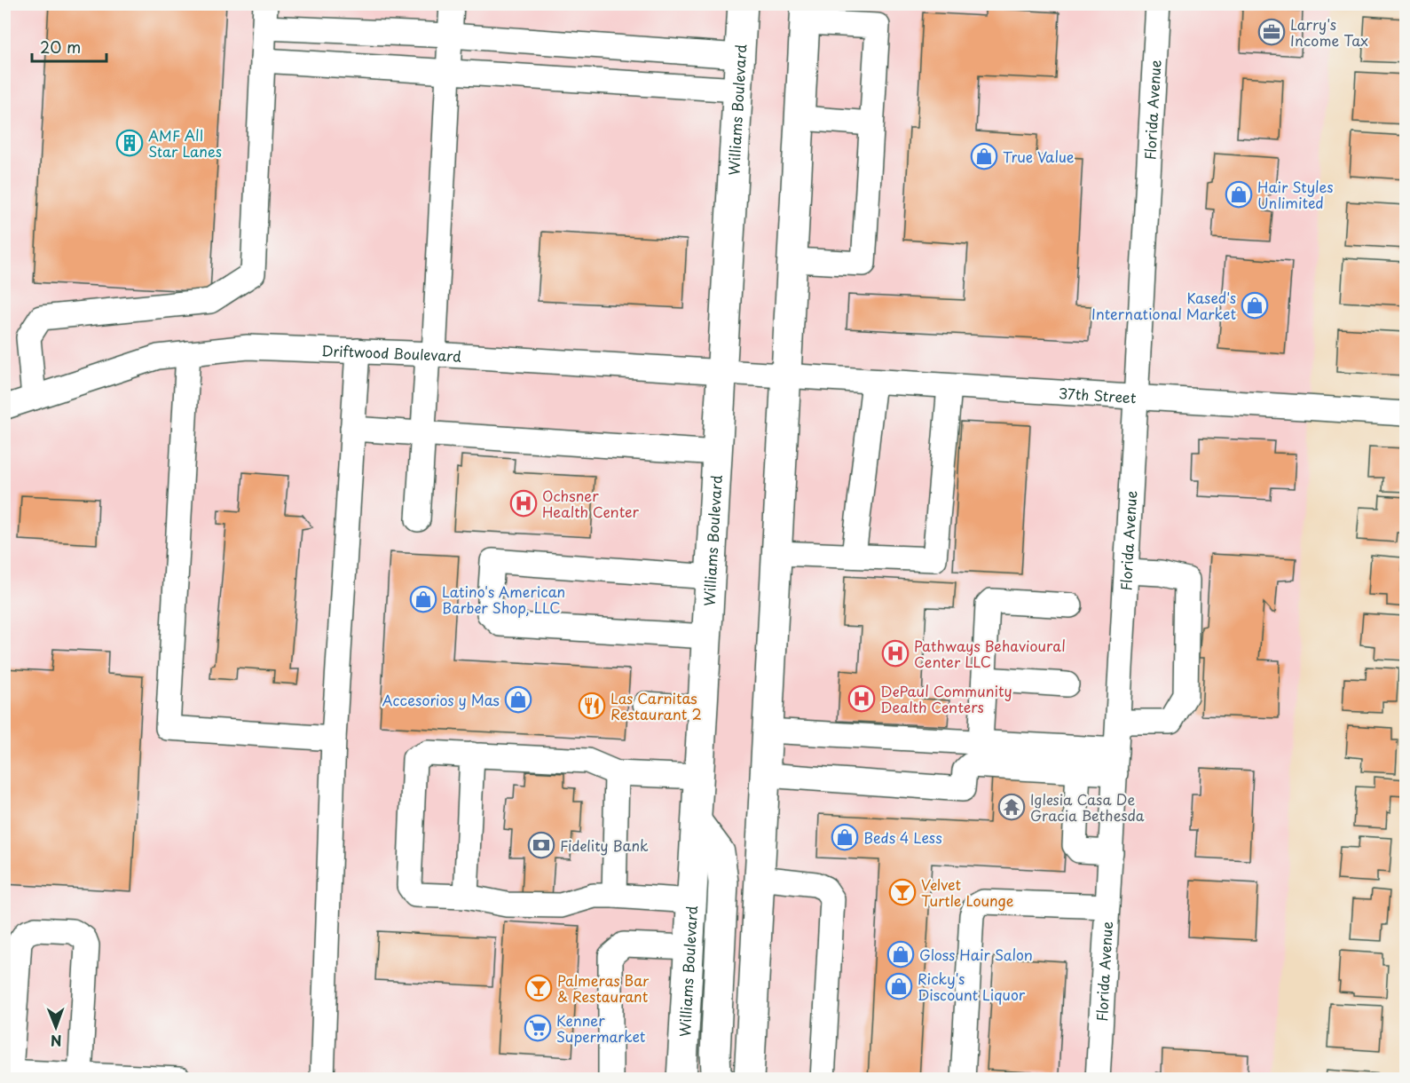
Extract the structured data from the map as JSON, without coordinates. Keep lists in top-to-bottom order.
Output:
{
  "streets": {
    "main road": ["Williams Boulevard"],
    "street": ["Florida Avenue", "Driftwood Boulevard", "37th Street"]
  },
  "crossings": [
    ["Williams Boulevard", "Driftwood Boulevard"],
    ["Florida Avenue", "37th Street"],
    ["Driftwood Boulevard", "37th Street"]
  ],
  "places": {
    "office": ["Larry's Income Tax"],
    "building": ["AMF All Star Lanes"],
    "shop": [
      "True Value",
      "Hair Styles Unlimited",
      "Kased's International Market",
      "Latino's American Barber Shop, LLC",
      "Accesorios y Mas",
      "Beds 4 Less",
      "Gloss Hair Salon",
      "Ricky's Discount Liquor"
    ],
    "hospital": ["Ochsner Health Center", "Pathways Behavioural Center LLC", "DePaul Community Dealth Centers"],
    "restaurant": ["Las Carnitas Restaurant 2"],
    "temple": ["Iglesia Casa De Gracia Bethesda"],
    "bank": ["Fidelity Bank"],
    "bar": ["Velvet Turtle Lounge", "Palmeras Bar & Restaurant"],
    "supermarket": ["Kenner Supermarket"]
  },
  "scale_bar": "20 m",
  "north": "bottom"
}
